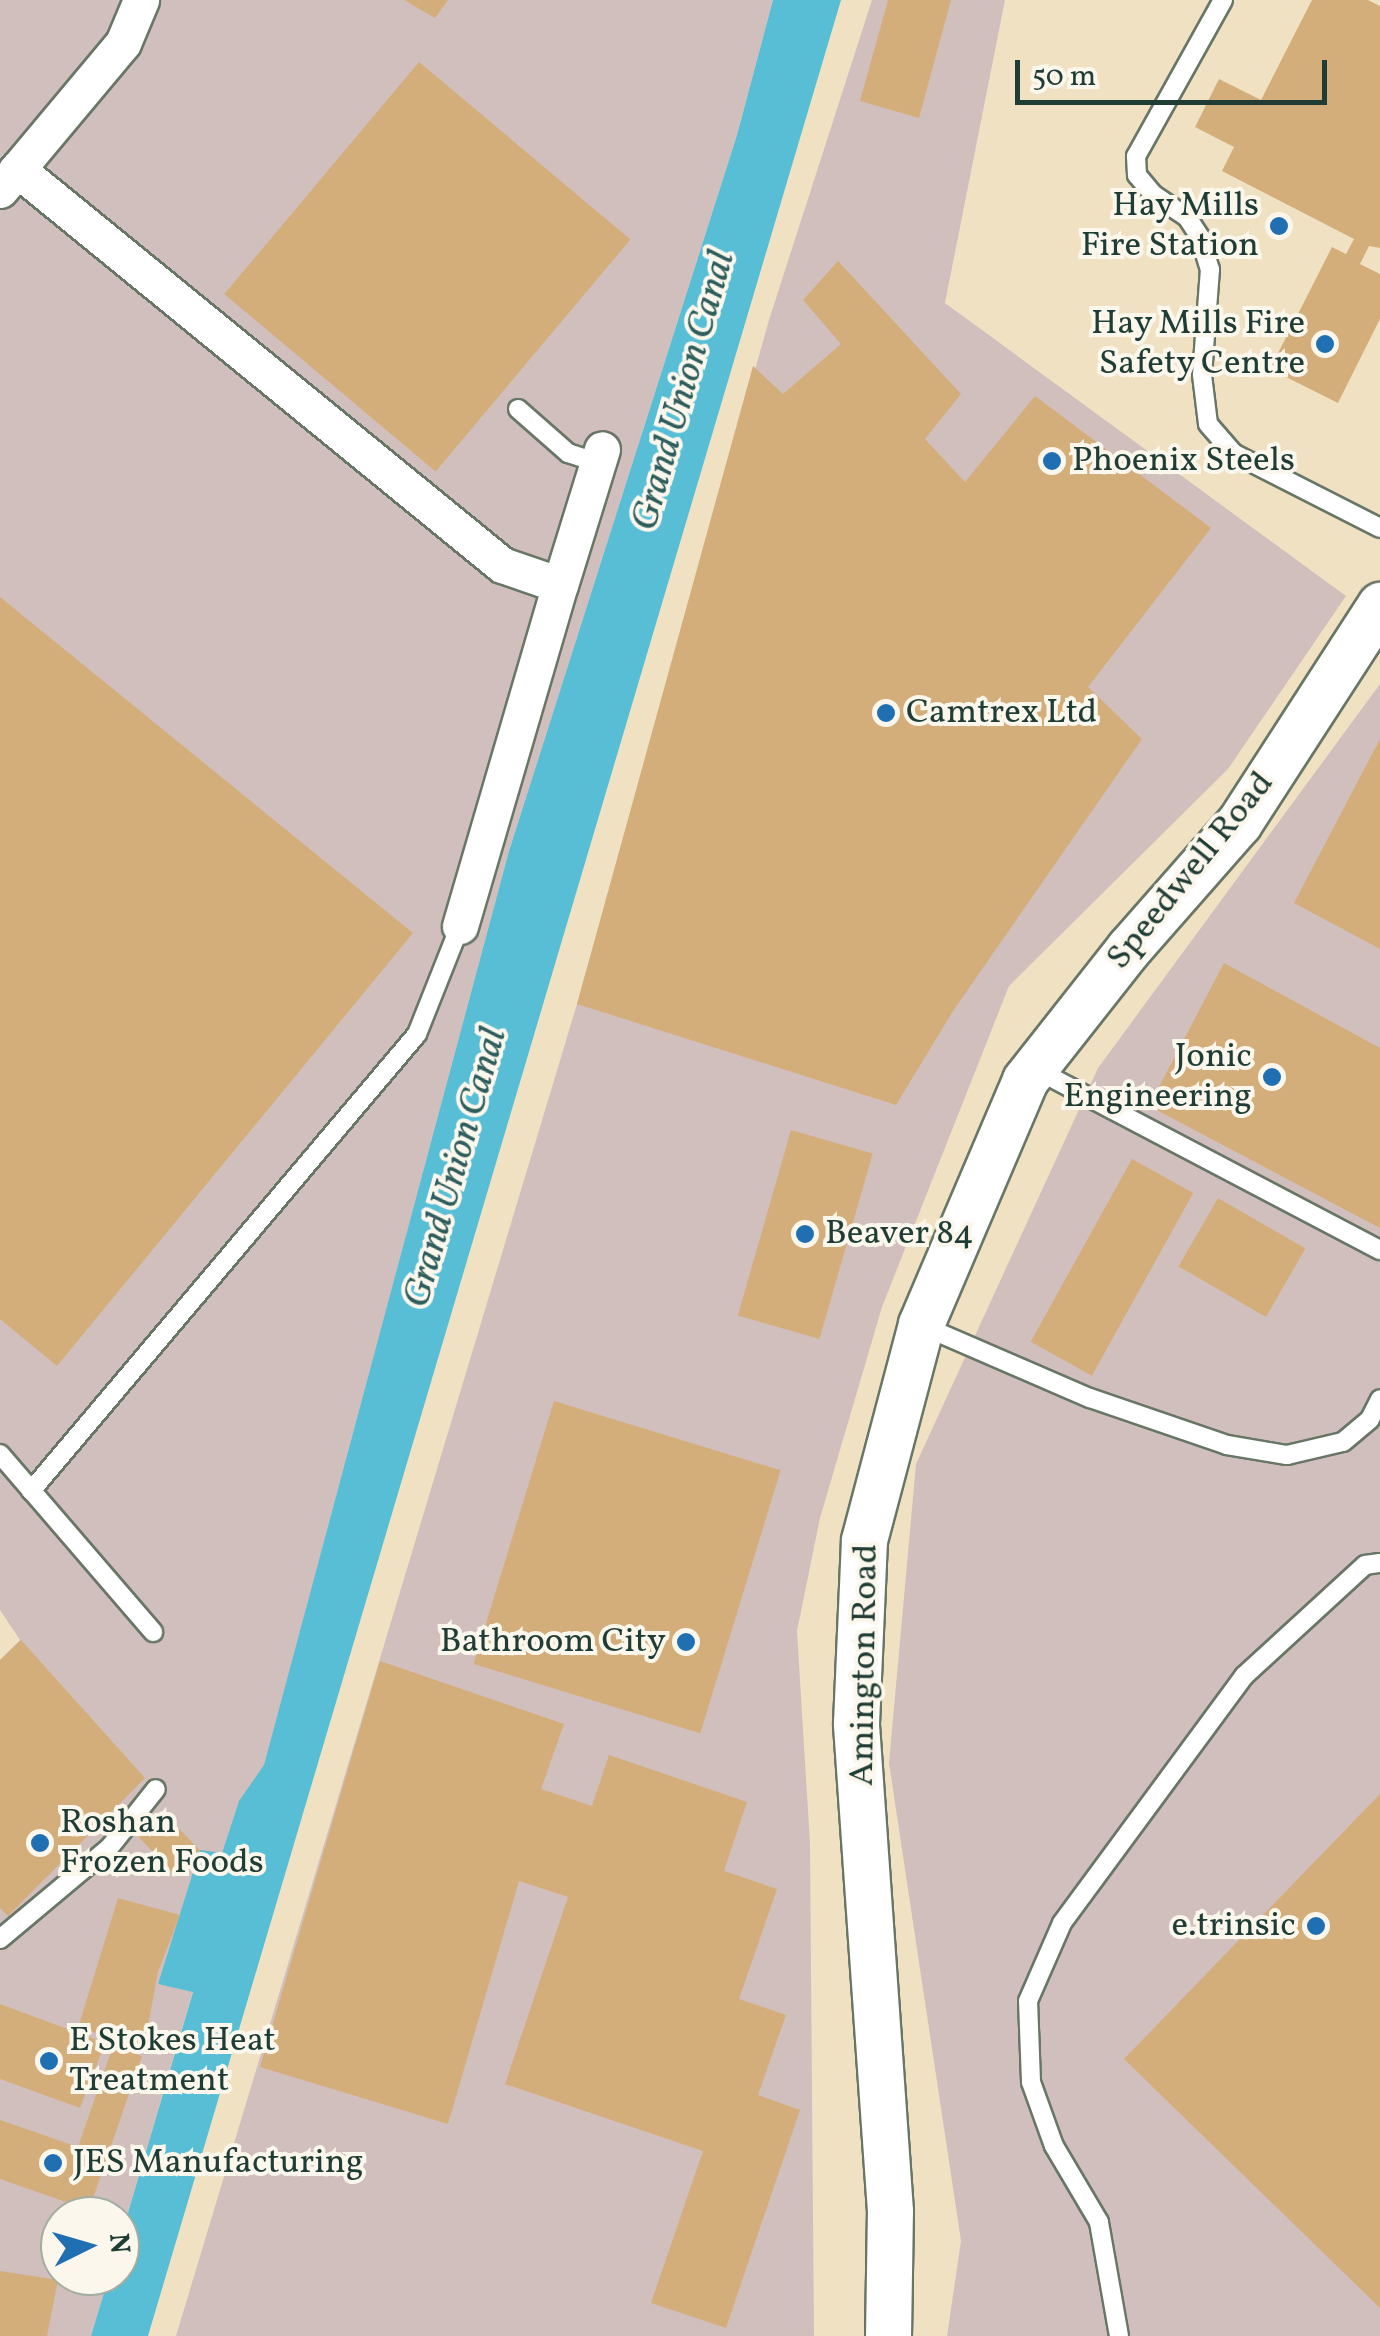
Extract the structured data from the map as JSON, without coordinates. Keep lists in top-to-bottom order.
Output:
{
  "streets": {
    "street": ["Speedwell Road", "Amington Road"]
  },
  "crossings": [
    ["Speedwell Road", "Amington Road"]
  ],
  "water": ["Grand Union Canal"],
  "places": [
    "Hay Mills Fire Station",
    "Hay Mills Fire Safety Centre",
    "Phoenix Steels",
    "Camtrex Ltd",
    "Jonic Engineering",
    "Beaver 84",
    "Bathroom City",
    "Roshan Frozen Foods",
    "e.trinsic",
    "E Stokes Heat Treatment",
    "JES Manufacturing"
  ],
  "scale_bar": "50 m",
  "north": "right"
}
